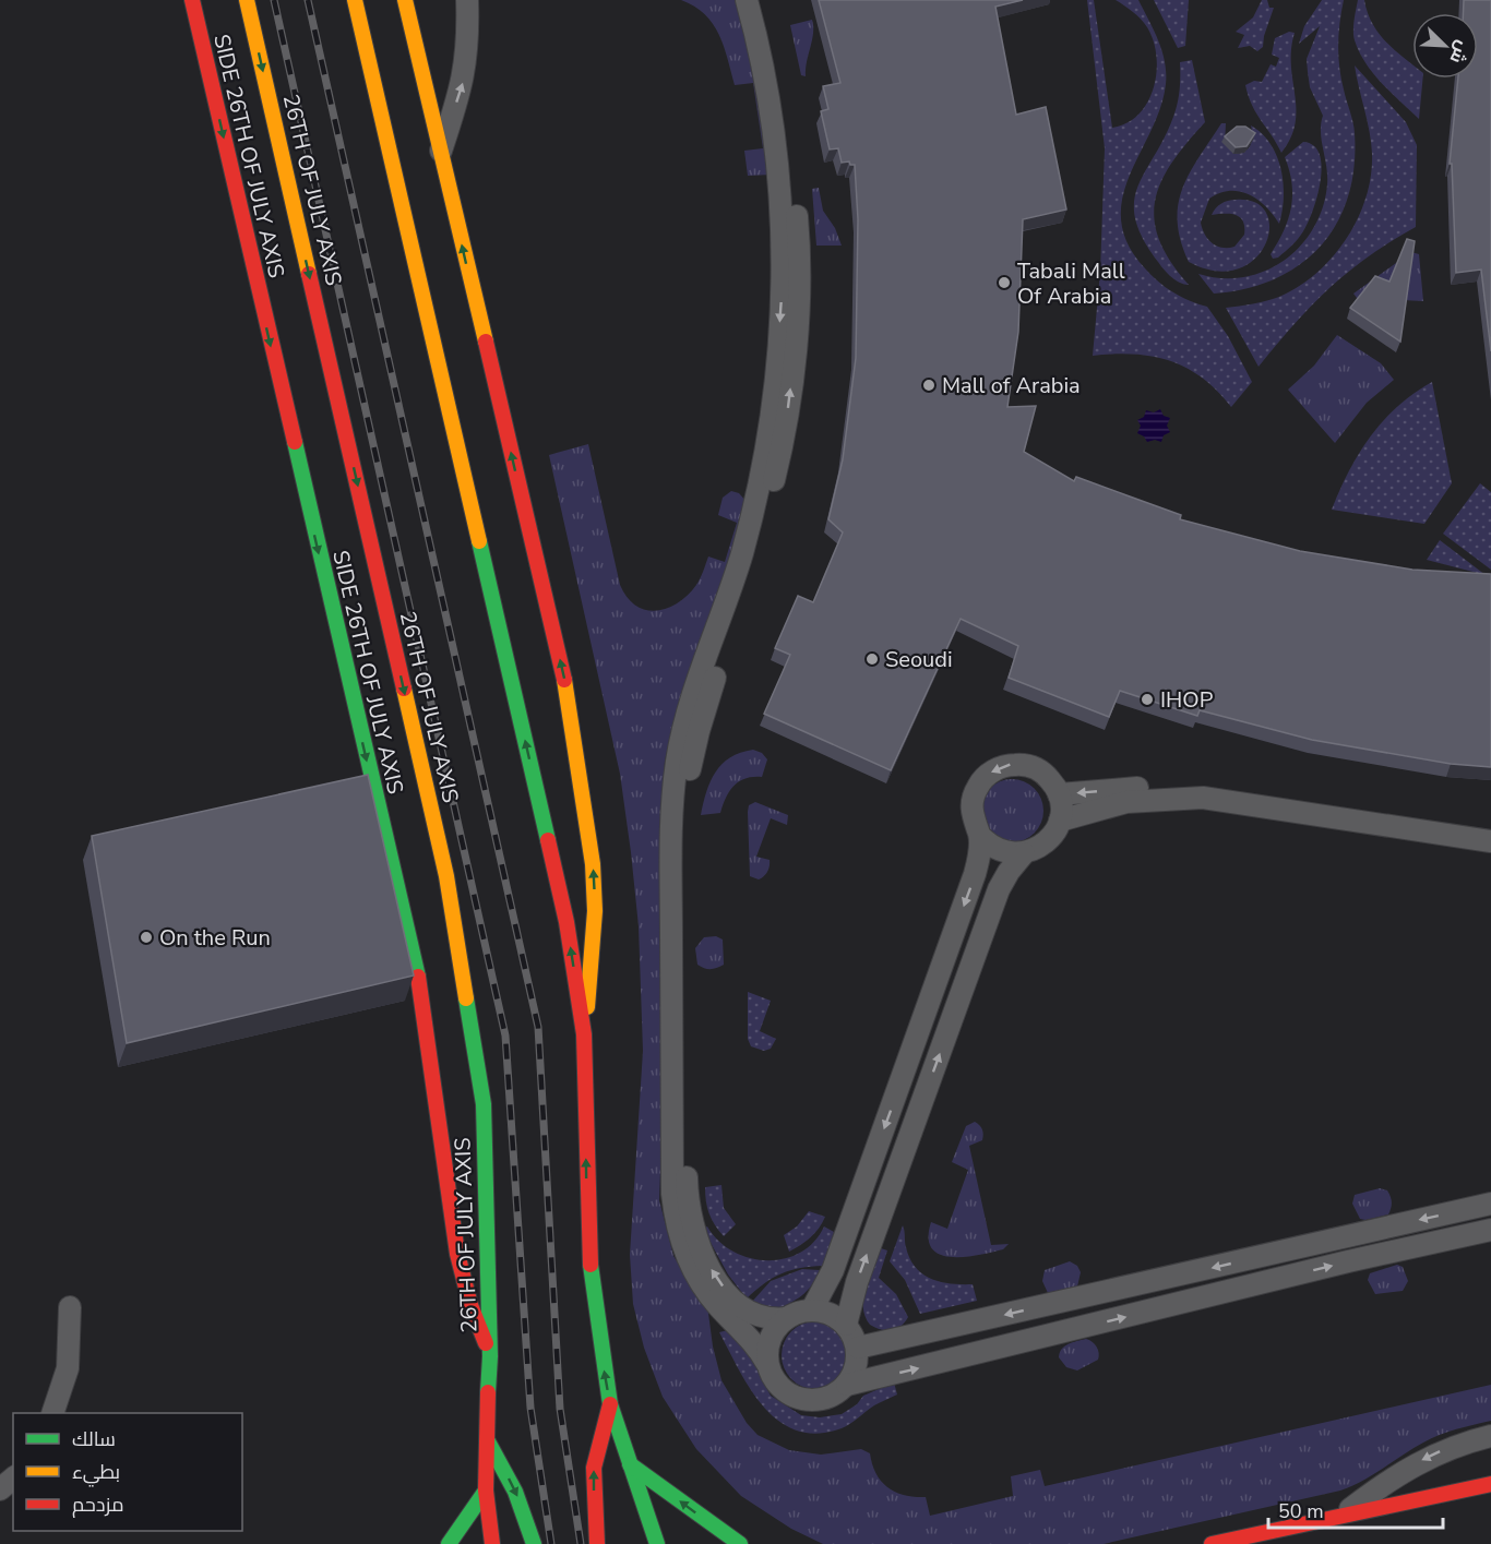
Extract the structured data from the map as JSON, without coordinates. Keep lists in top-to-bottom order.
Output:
{
  "streets": {
    "main road": ["SIDE 26TH OF JULY AXIS", "26TH OF JULY AXIS"]
  },
  "crossings": [
    ["SIDE 26TH OF JULY AXIS", "26TH OF JULY AXIS"]
  ],
  "one_way": ["SIDE 26TH OF JULY AXIS"],
  "places": [
    "Tabali Mall Of Arabia",
    "Mall of Arabia",
    "Seoudi",
    "IHOP",
    "On the Run"
  ],
  "legend": ["سالك", "بطيء", "مزدحم"],
  "scale_bar": "50 m",
  "north": "bottom right"
}
